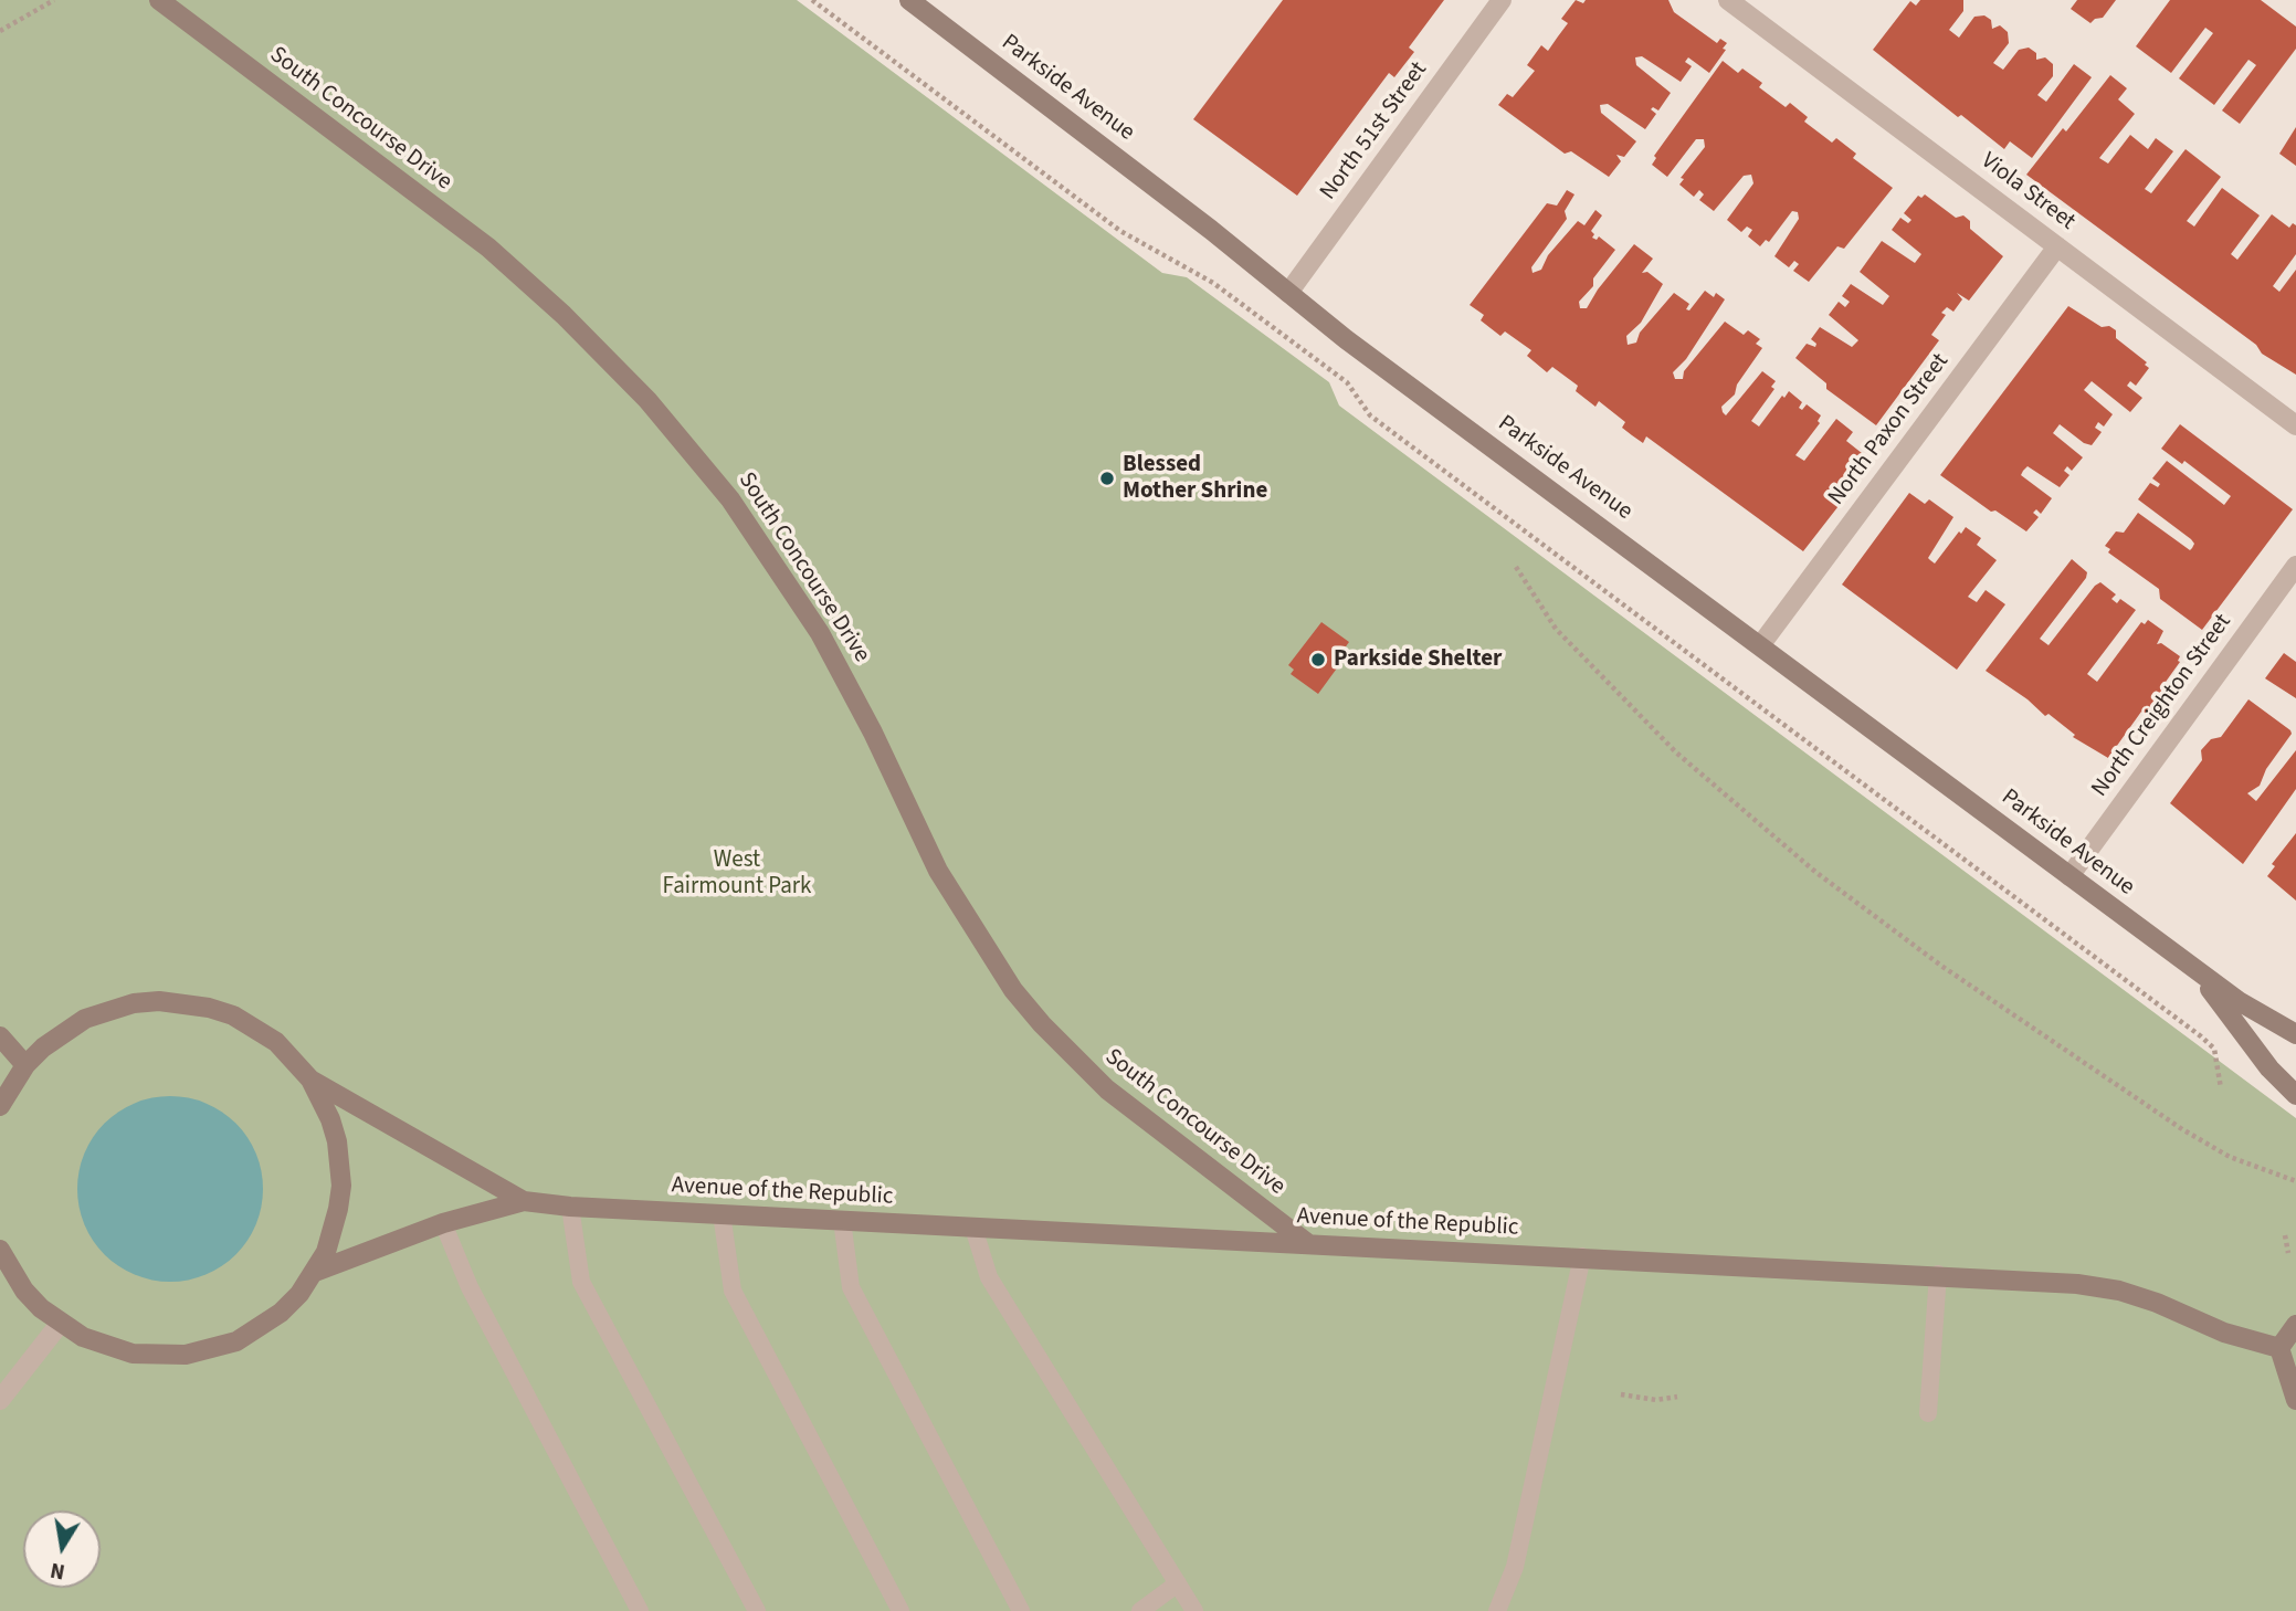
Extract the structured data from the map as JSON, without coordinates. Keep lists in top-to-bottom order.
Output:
{
  "streets": {
    "street": [
      "Parkside Avenue",
      "South Concourse Drive",
      "North 51st Street",
      "Viola Street",
      "North Paxon Street",
      "North Creighton Street",
      "Avenue of the Republic"
    ]
  },
  "crossings": [
    ["Parkside Avenue", "North 51st Street"],
    ["Parkside Avenue", "North Paxon Street"],
    ["Parkside Avenue", "North Creighton Street"],
    ["South Concourse Drive", "Avenue of the Republic"],
    ["Viola Street", "North Paxon Street"]
  ],
  "parks": ["West Fairmount Park"],
  "places": ["Blessed Mother Shrine", "Parkside Shelter"],
  "north": "bottom"
}
